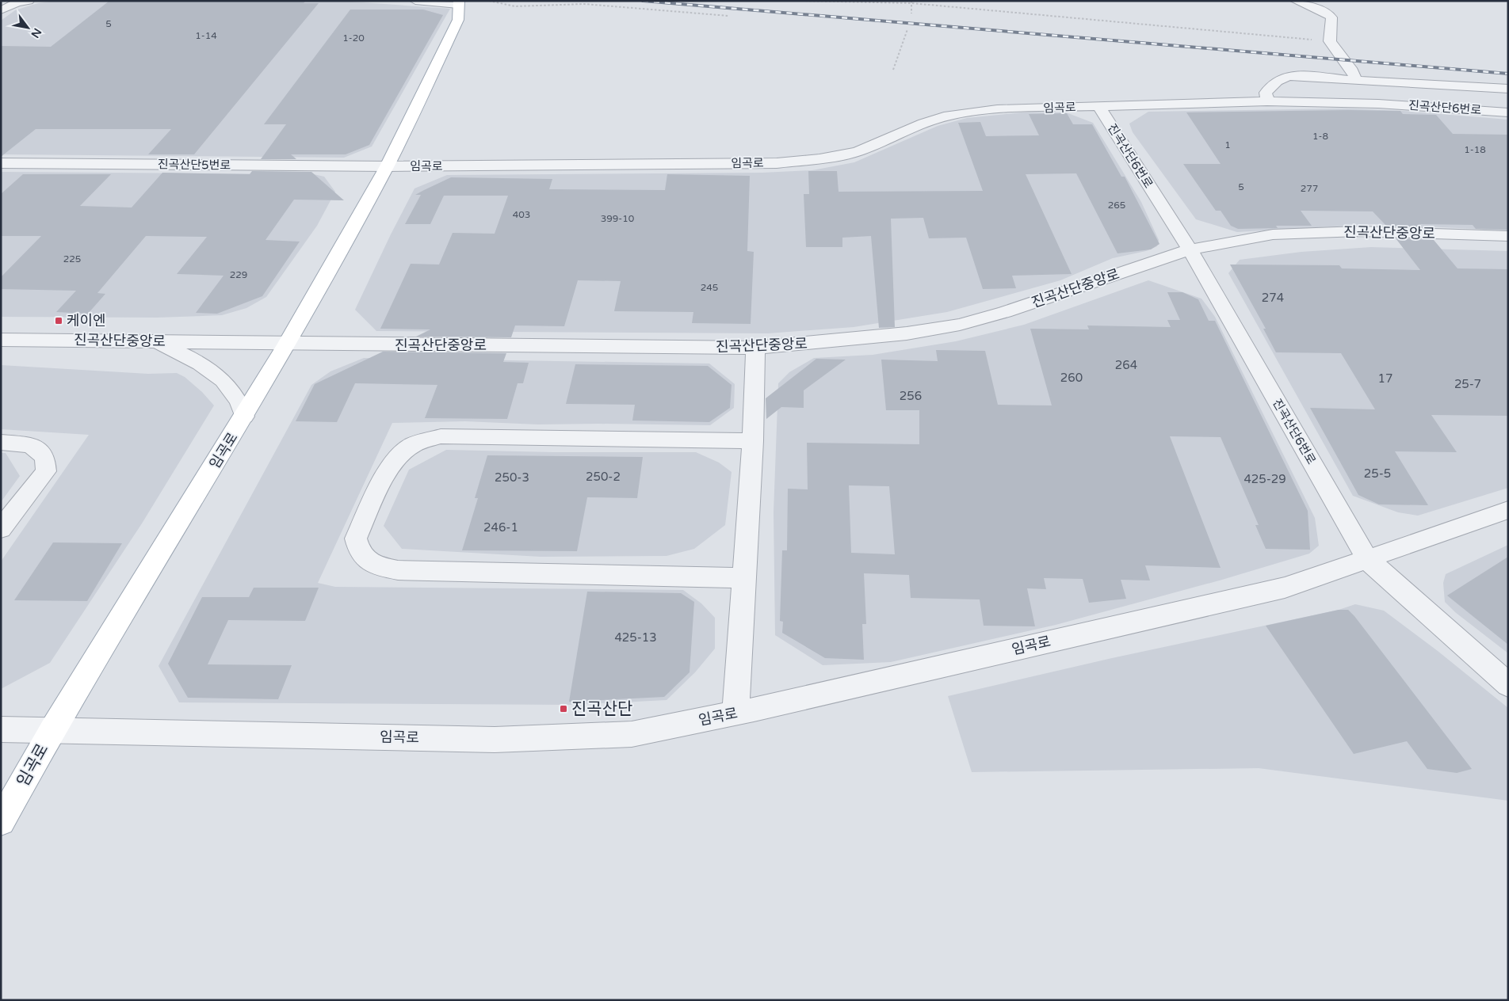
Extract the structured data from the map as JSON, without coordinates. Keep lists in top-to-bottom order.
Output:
{
  "streets": {
    "main road": ["임곡로"],
    "street": ["진곡산단6번로", "진곡산단5번로", "진곡산단중앙로"]
  },
  "crossings": [
    ["임곡로", "진곡산단6번로"],
    ["임곡로", "진곡산단5번로"],
    ["임곡로", "진곡산단중앙로"],
    ["진곡산단6번로", "진곡산단중앙로"]
  ],
  "places": {
    "transit": ["케이엔", "진곡산단"]
  },
  "house_numbers": [
    "5",
    "1-14",
    "1-20",
    "1-8",
    "1",
    "1-18",
    "5",
    "277",
    "265",
    "403",
    "399-10",
    "225",
    "229",
    "245",
    "274",
    "264",
    "260",
    "17",
    "25-7",
    "256",
    "25-5",
    "250-2",
    "250-3",
    "425-29",
    "246-1",
    "425-13"
  ],
  "north": "bottom right"
}
